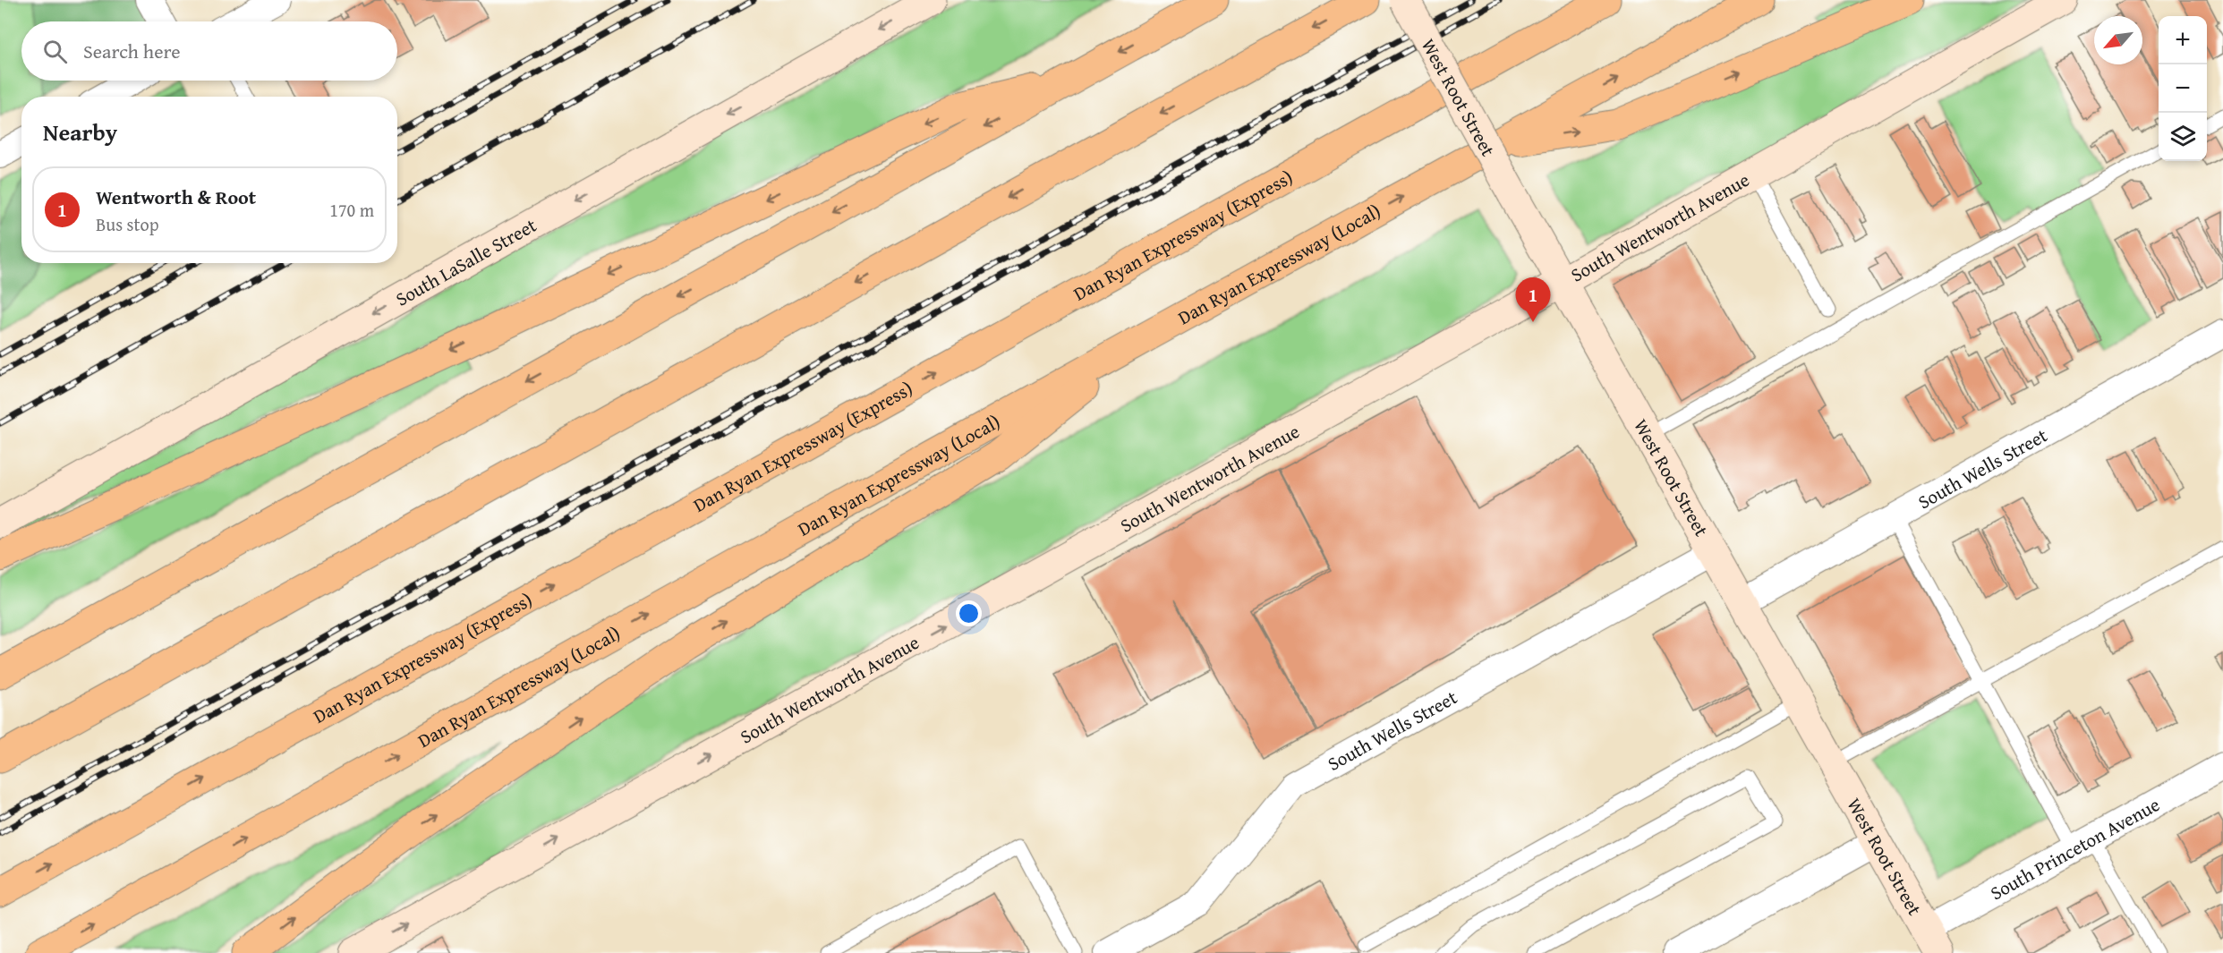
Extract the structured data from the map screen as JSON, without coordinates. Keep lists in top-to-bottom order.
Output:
{
  "streets": {
    "highway": ["Dan Ryan Expressway (Express)", "Dan Ryan Expressway (Local)"],
    "main road": ["West Root Street", "South Wentworth Avenue", "South LaSalle Street"],
    "street": ["South Wells Street", "South Princeton Avenue"]
  },
  "crossings": [
    ["West Root Street", "South Wentworth Avenue"],
    ["West Root Street", "South Wells Street"],
    ["West Root Street", "South Princeton Avenue"]
  ],
  "one_way": ["South Wentworth Avenue", "South LaSalle Street"],
  "north": "bottom left",
  "page": {
    "map_buttons": ["+", "−"],
    "search": "Search here",
    "heading": "Nearby",
    "list": [
      {
        "mark": "1",
        "name": "Wentworth & Root",
        "note": "Bus stop",
        "value": "170 m"
      }
    ],
    "pins": "1"
  }
}
